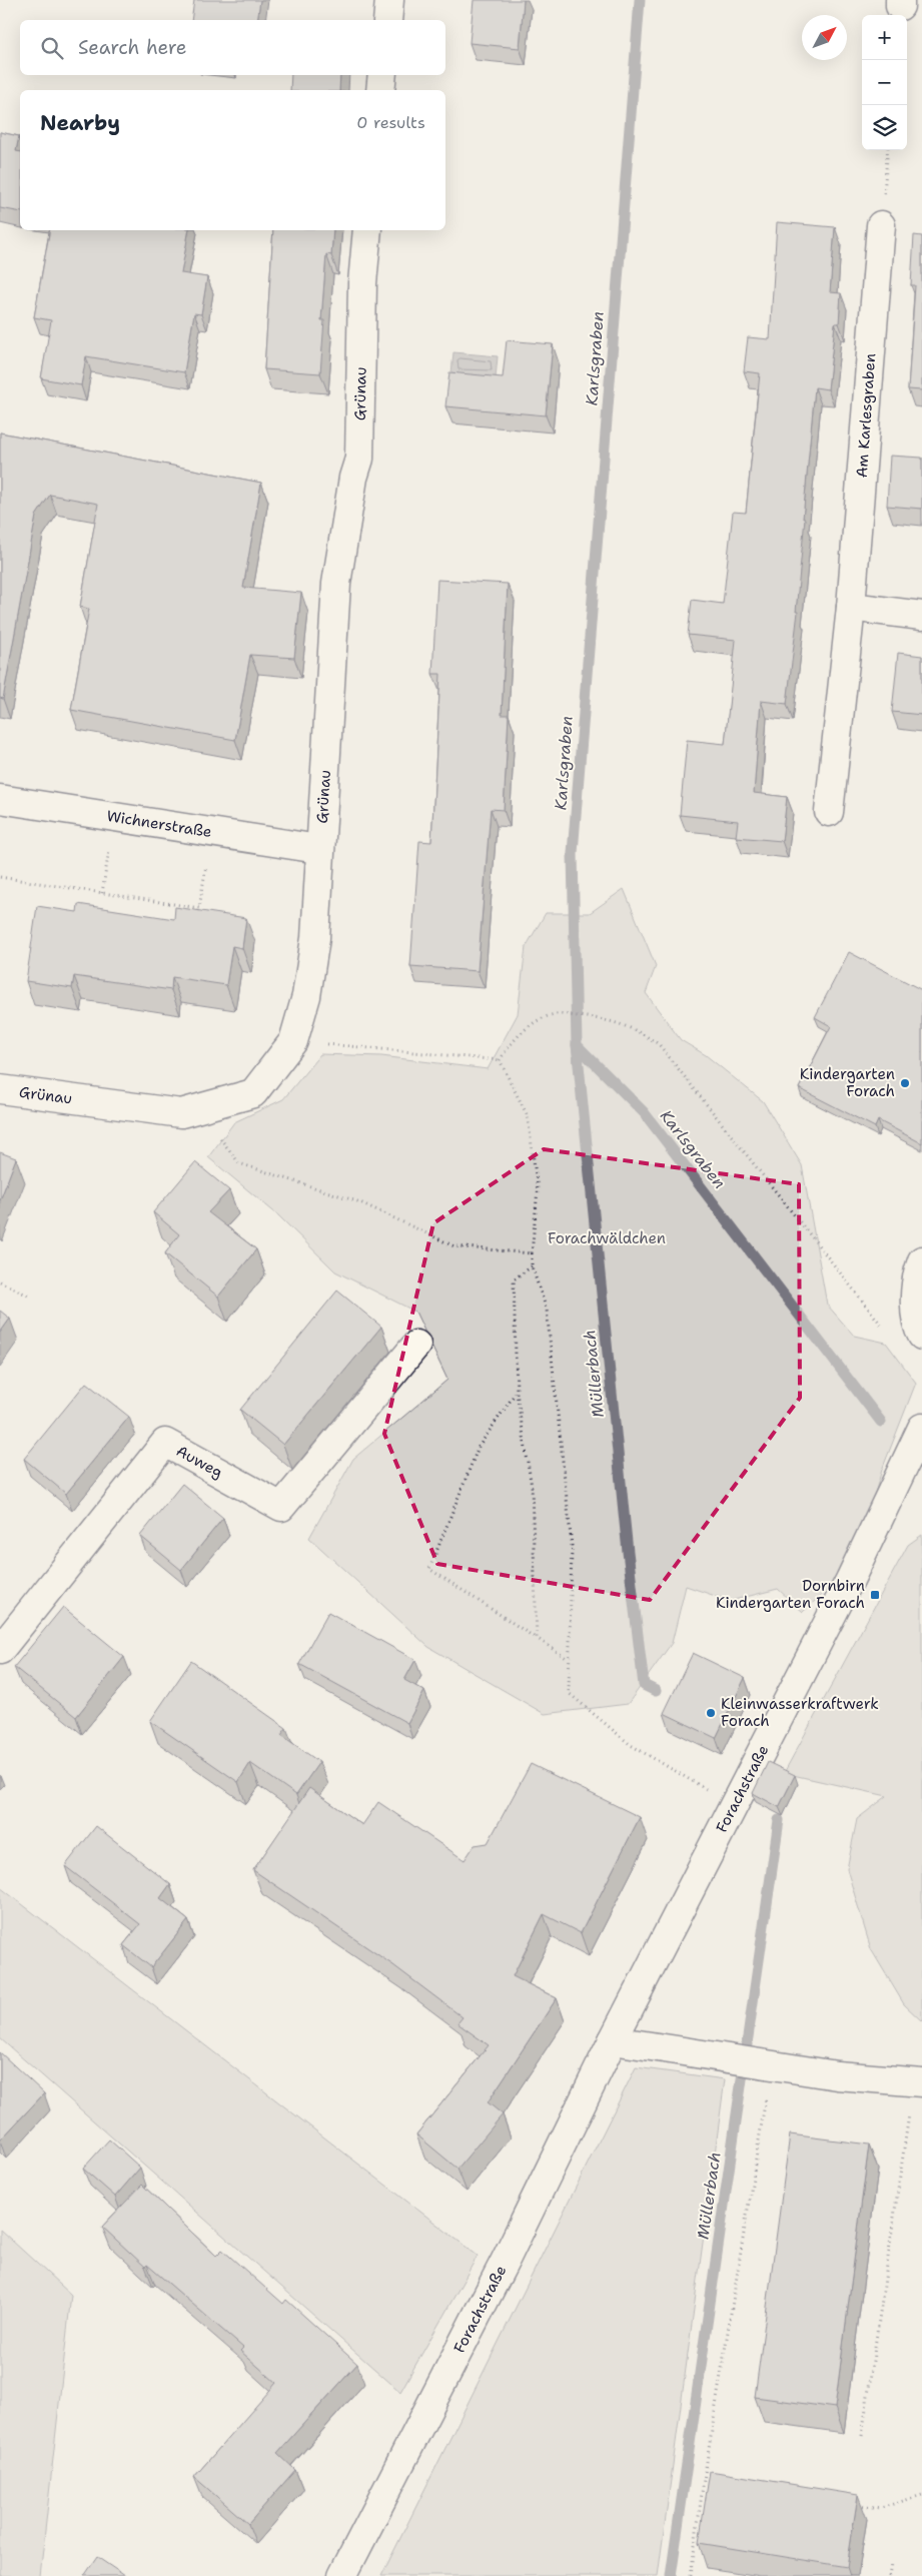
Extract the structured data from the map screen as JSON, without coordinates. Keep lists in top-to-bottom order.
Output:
{
  "streets": {
    "street": [
      "Grünau",
      "Am Karlesgraben",
      "Wichnerstraße",
      "Auweg",
      "Forachstraße"
    ]
  },
  "crossings": [
    ["Grünau", "Wichnerstraße"]
  ],
  "water": ["Karlsgraben", "Müllerbach"],
  "parks": ["Forachwäldchen"],
  "places": {
    "other": ["Kindergarten Forach", "Kleinwasserkraftwerk Forach"],
    "transit": ["Dornbirn Kindergarten Forach"]
  },
  "north": "top right",
  "page": {
    "map_buttons": ["+", "−"],
    "search": "Search here",
    "heading": ["Nearby", "0 results"]
  }
}
